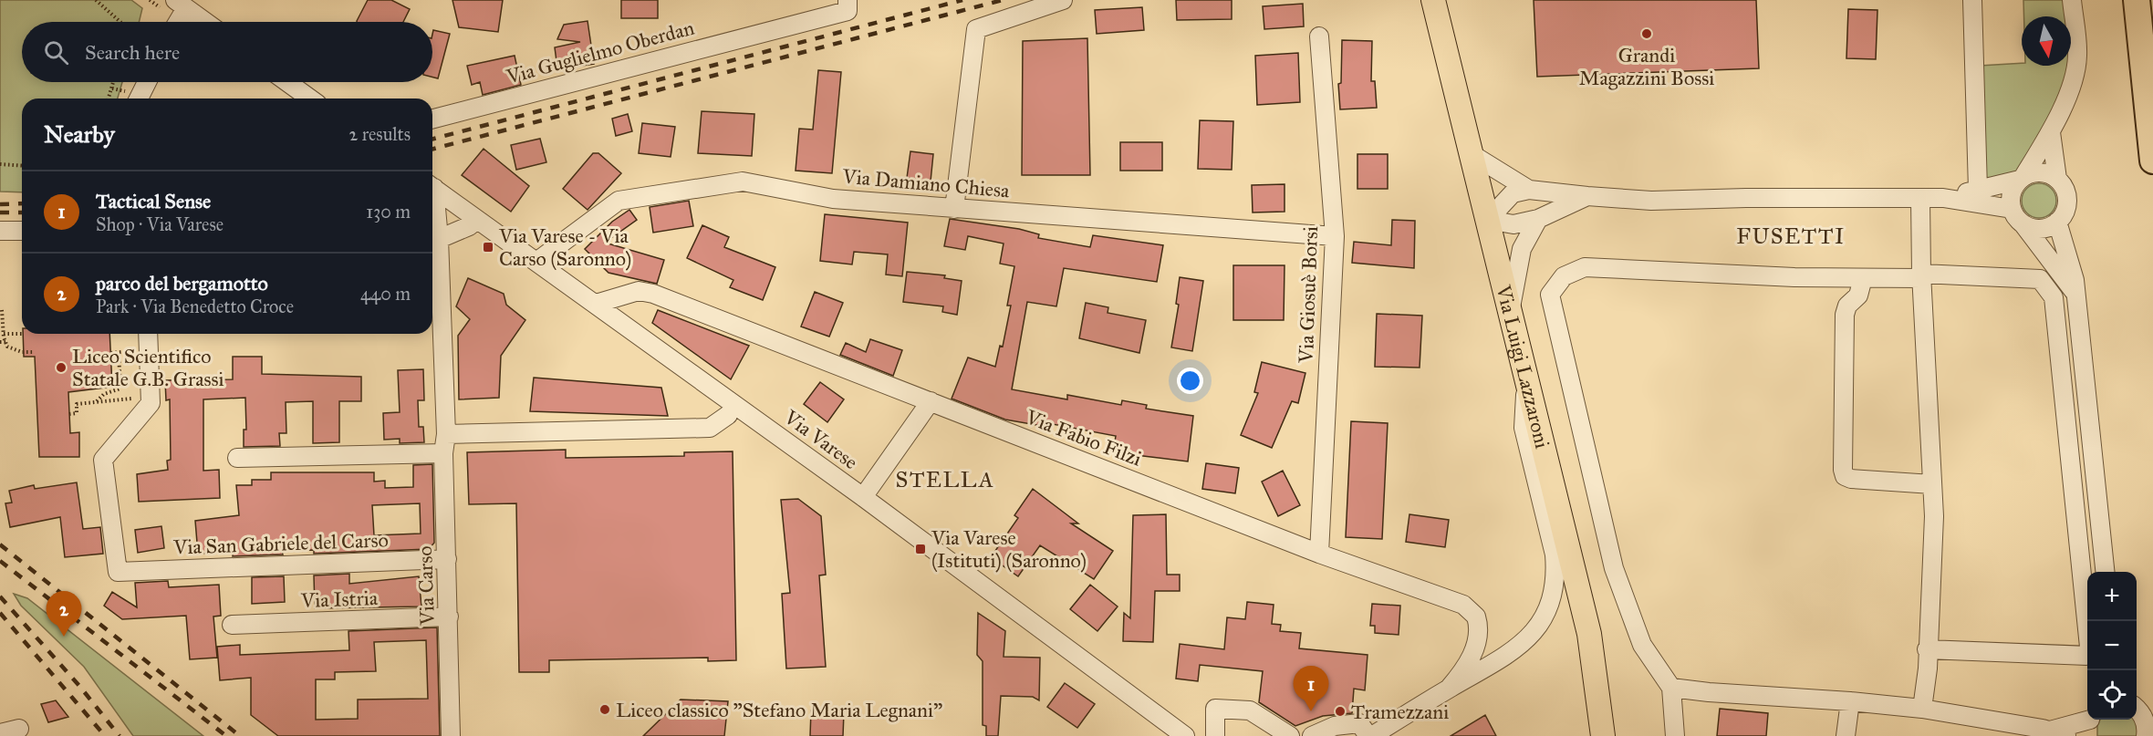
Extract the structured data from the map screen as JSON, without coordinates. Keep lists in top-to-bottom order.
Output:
{
  "streets": {
    "main road": ["Via Luigi Lazzaroni"],
    "street": [
      "Via Guglielmo Oberdan",
      "Via Damiano Chiesa",
      "Via Giosuè Borsi",
      "Via Fabio Filzi",
      "Via Varese",
      "Via San Gabriele del Carso",
      "Via Carso",
      "Via Istria"
    ]
  },
  "crossings": [
    ["Via Damiano Chiesa", "Via Giosuè Borsi"],
    ["Via Damiano Chiesa", "Via Varese"],
    ["Via Giosuè Borsi", "Via Fabio Filzi"],
    ["Via Fabio Filzi", "Via Varese"],
    ["Via San Gabriele del Carso", "Via Carso"],
    ["Via Carso", "Via Istria"]
  ],
  "districts": ["FUSETTI", "STELLA"],
  "places": {
    "other": [
      "Grandi Magazzini Bossi",
      "Liceo Scientifico Statale G.B. Grassi",
      "Liceo classico \"Stefano Maria Legnani\"",
      "Tramezzani"
    ],
    "transit": ["Via Varese - Via Carso (Saronno)", "Via Varese (Istituti) (Saronno)"]
  },
  "north": "bottom",
  "page": {
    "search": "Search here",
    "heading": ["Nearby", "2 results"],
    "list": [
      {
        "mark": "1",
        "name": "Tactical Sense",
        "note": "Shop · Via Varese",
        "value": "130 m"
      },
      {
        "mark": "2",
        "name": "parco del bergamotto",
        "note": "Park · Via Benedetto Croce",
        "value": "440 m"
      }
    ],
    "map_buttons": ["+", "−"],
    "pins": ["2", "1"]
  }
}
